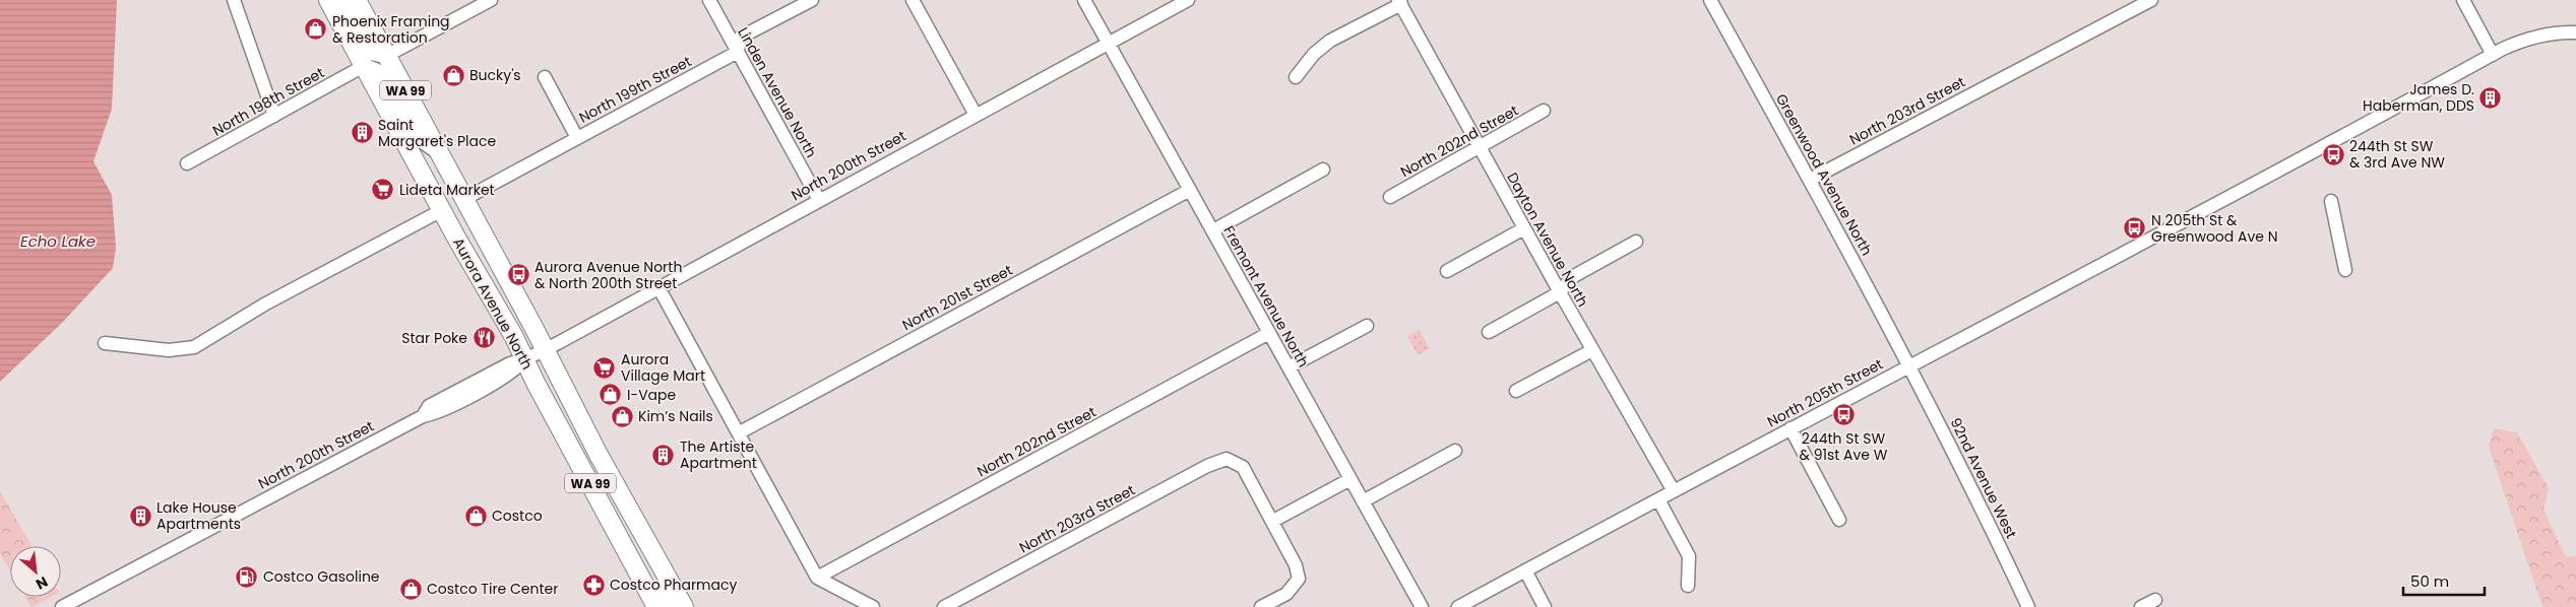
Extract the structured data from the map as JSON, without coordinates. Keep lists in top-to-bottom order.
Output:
{
  "streets": {
    "highway": ["WA 99", "Aurora Avenue North"],
    "street": [
      "North 199th Street",
      "Linden Avenue North",
      "North 198th Street",
      "North 203rd Street",
      "North 202nd Street",
      "North 200th Street",
      "Greenwood Avenue North",
      "Dayton Avenue North",
      "Fremont Avenue North",
      "North 201st Street",
      "North 205th Street",
      "92nd Avenue West"
    ]
  },
  "crossings": [
    ["North 199th Street", "Linden Avenue North"],
    ["North 199th Street", "Aurora Avenue North"],
    ["Linden Avenue North", "North 200th Street"],
    ["North 198th Street", "Aurora Avenue North"],
    ["North 203rd Street", "Greenwood Avenue North"],
    ["North 202nd Street", "Dayton Avenue North"],
    ["North 202nd Street", "Fremont Avenue North"],
    ["North 200th Street", "Fremont Avenue North"],
    ["North 200th Street", "Aurora Avenue North"],
    ["Greenwood Avenue North", "North 205th Street"],
    ["Greenwood Avenue North", "92nd Avenue West"],
    ["Dayton Avenue North", "North 205th Street"],
    ["Fremont Avenue North", "North 201st Street"],
    ["North 205th Street", "92nd Avenue West"]
  ],
  "water": ["Echo Lake"],
  "places": {
    "shop": [
      "Phoenix Framing & Restoration",
      "Bucky's",
      "I-Vape",
      "Kim’s Nails",
      "Costco",
      "Costco Tire Center"
    ],
    "building": [
      "James D. Haberman, DDS",
      "Saint Margaret's Place",
      "The Artiste Apartment",
      "Lake House Apartments"
    ],
    "bus stop": [
      "244th St SW & 3rd Ave NW",
      "N 205th St & Greenwood Ave N",
      "Aurora Avenue North & North 200th Street",
      "244th St SW & 91st Ave W"
    ],
    "supermarket": ["Lideta Market", "Aurora Village Mart"],
    "restaurant": ["Star Poke"],
    "fuel station": ["Costco Gasoline"],
    "pharmacy": ["Costco Pharmacy"]
  },
  "scale_bar": "50 m",
  "north": "bottom right"
}
